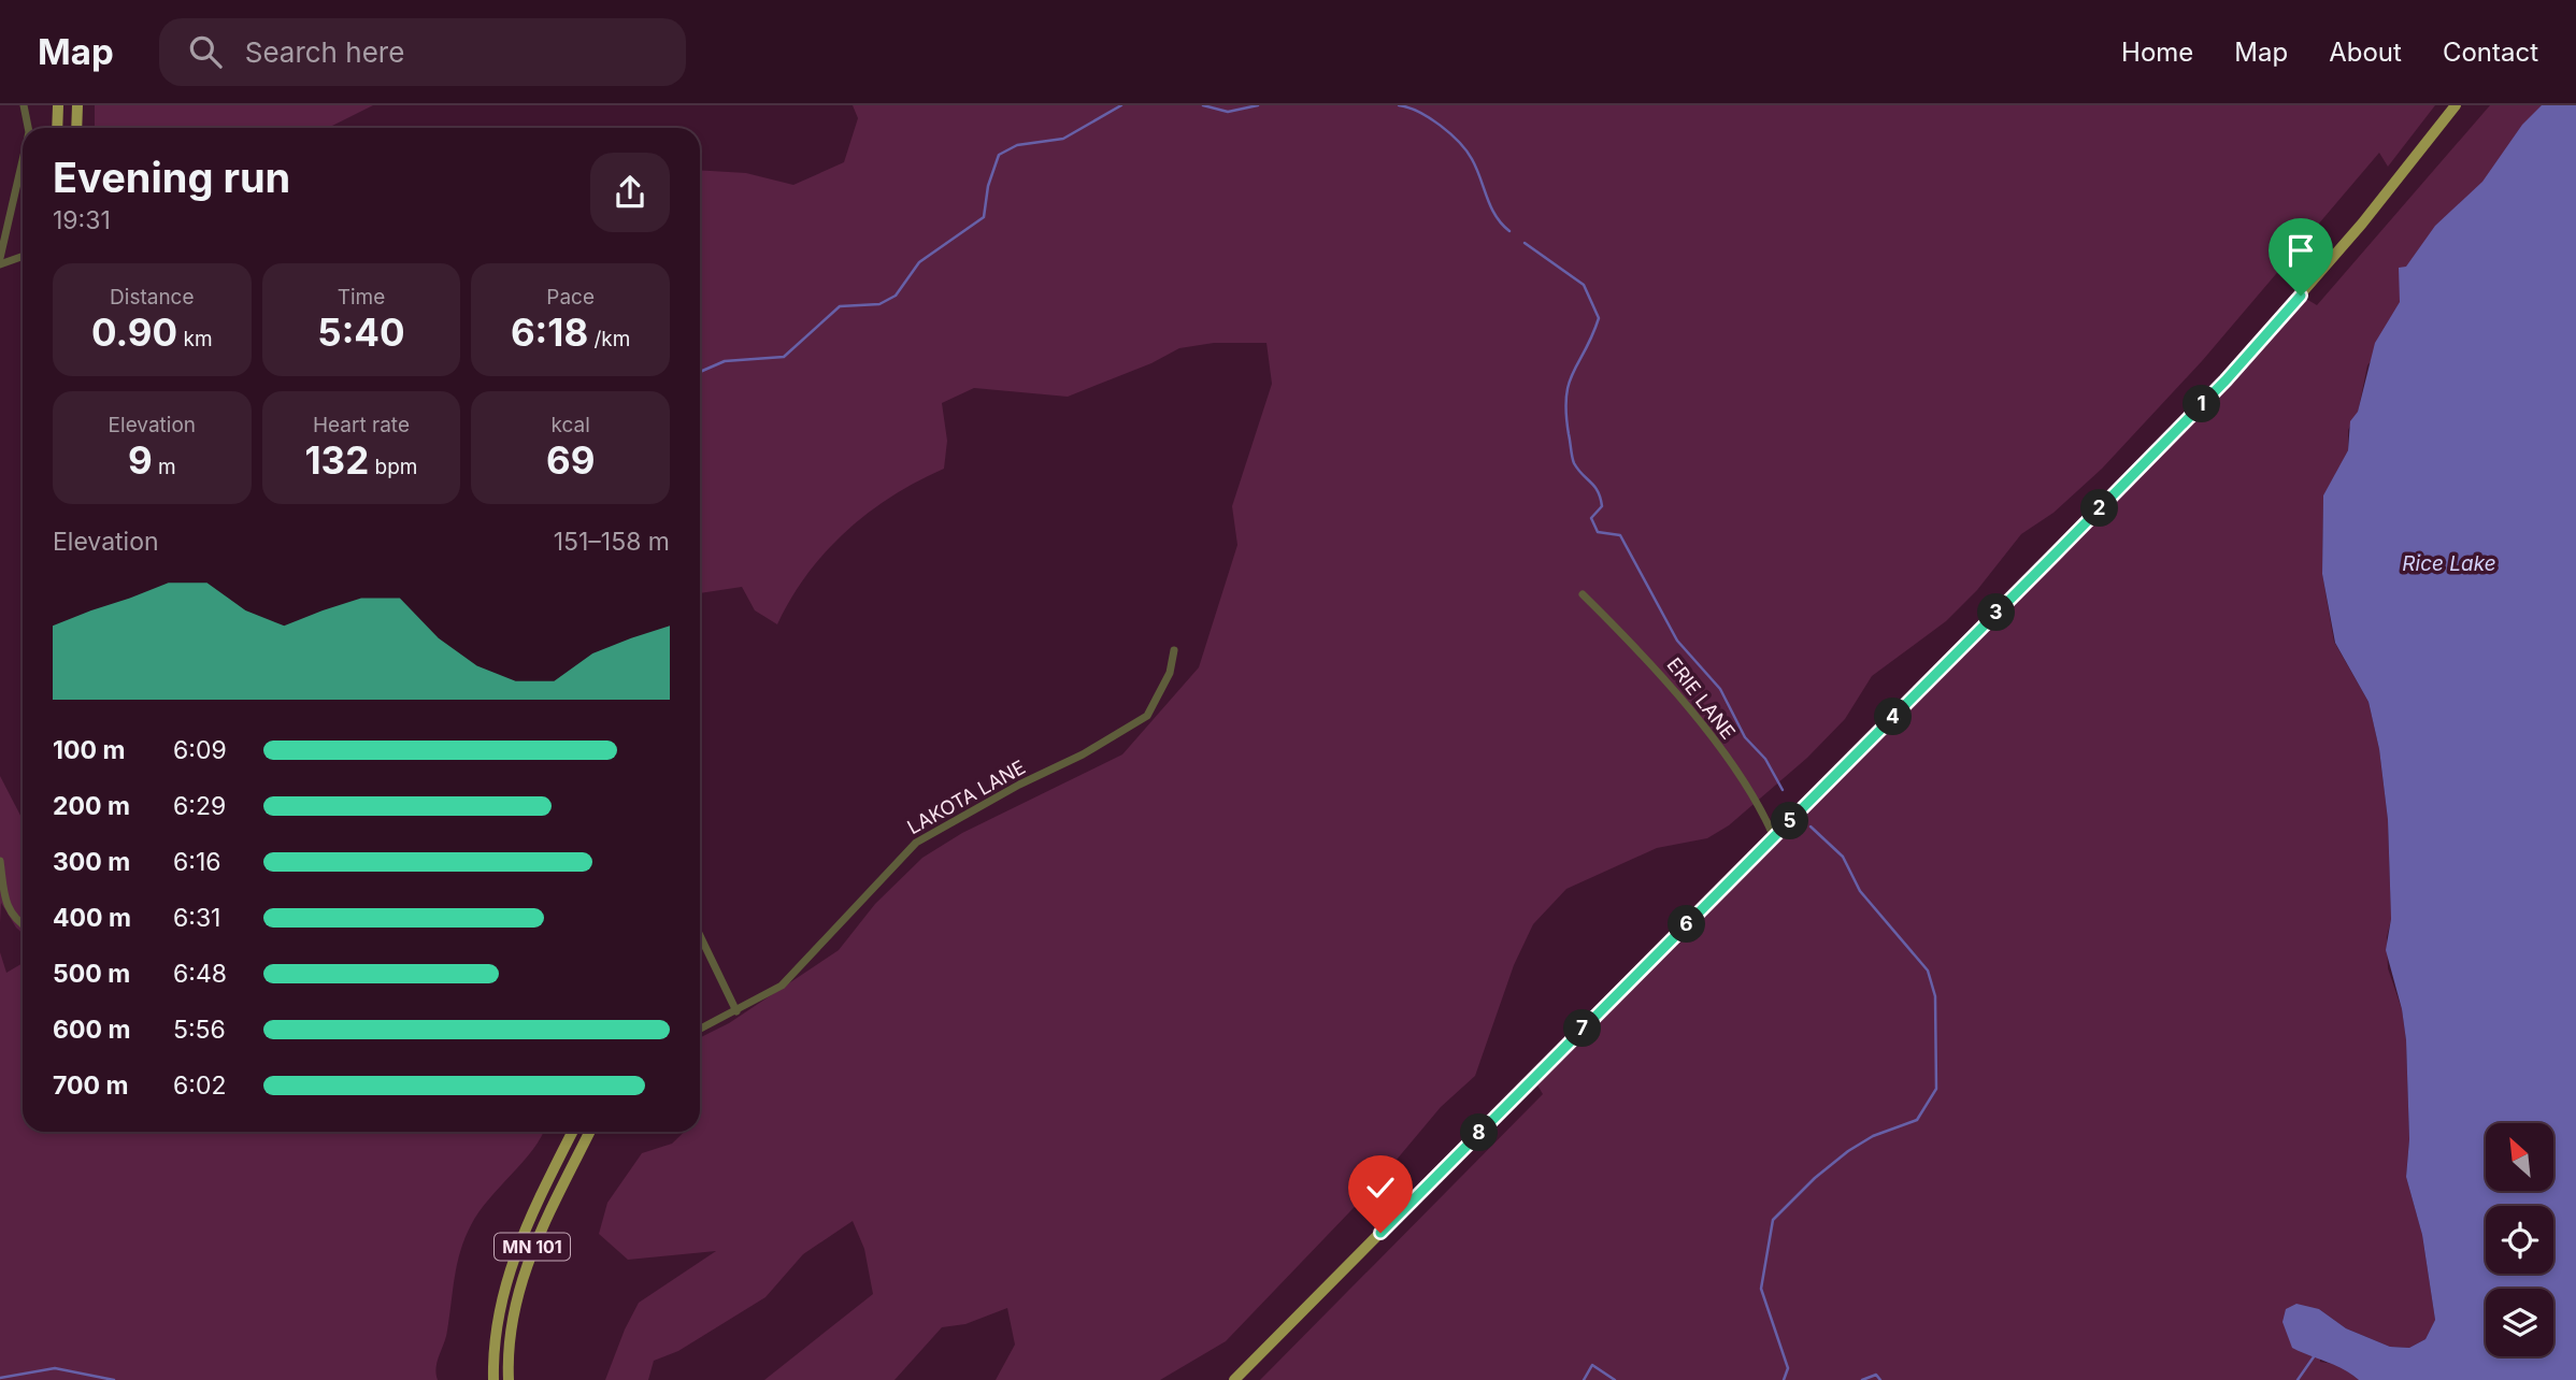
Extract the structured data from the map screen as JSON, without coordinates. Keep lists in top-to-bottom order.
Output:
{
  "streets": {
    "main road": ["MN 101"],
    "street": ["ERIE LANE", "LAKOTA LANE"]
  },
  "water": ["Rice Lake"],
  "north": "top left",
  "page": {
    "header": "Map",
    "search": "Search here",
    "nav": [
      "Home",
      "Map",
      "About",
      "Contact"
    ],
    "heading": ["Evening run", "19:31"],
    "stats": [
      ["Distance", "0.90 km"],
      ["Time", "5:40"],
      ["Pace", "6:18 /km"],
      ["Elevation", "9 m"],
      ["Heart rate", "132 bpm"],
      ["kcal", "69"]
    ],
    "pins": [
      "1",
      "2",
      "3",
      "4",
      "5",
      "6",
      "7",
      "8"
    ],
    "chart": ["Elevation", "151–158 m"],
    "list": [
      {
        "name": "100 m",
        "note": "6:09"
      },
      {
        "name": "200 m",
        "note": "6:29"
      },
      {
        "name": "300 m",
        "note": "6:16"
      },
      {
        "name": "400 m",
        "note": "6:31"
      },
      {
        "name": "500 m",
        "note": "6:48"
      },
      {
        "name": "600 m",
        "note": "5:56"
      },
      {
        "name": "700 m",
        "note": "6:02"
      }
    ]
  }
}
